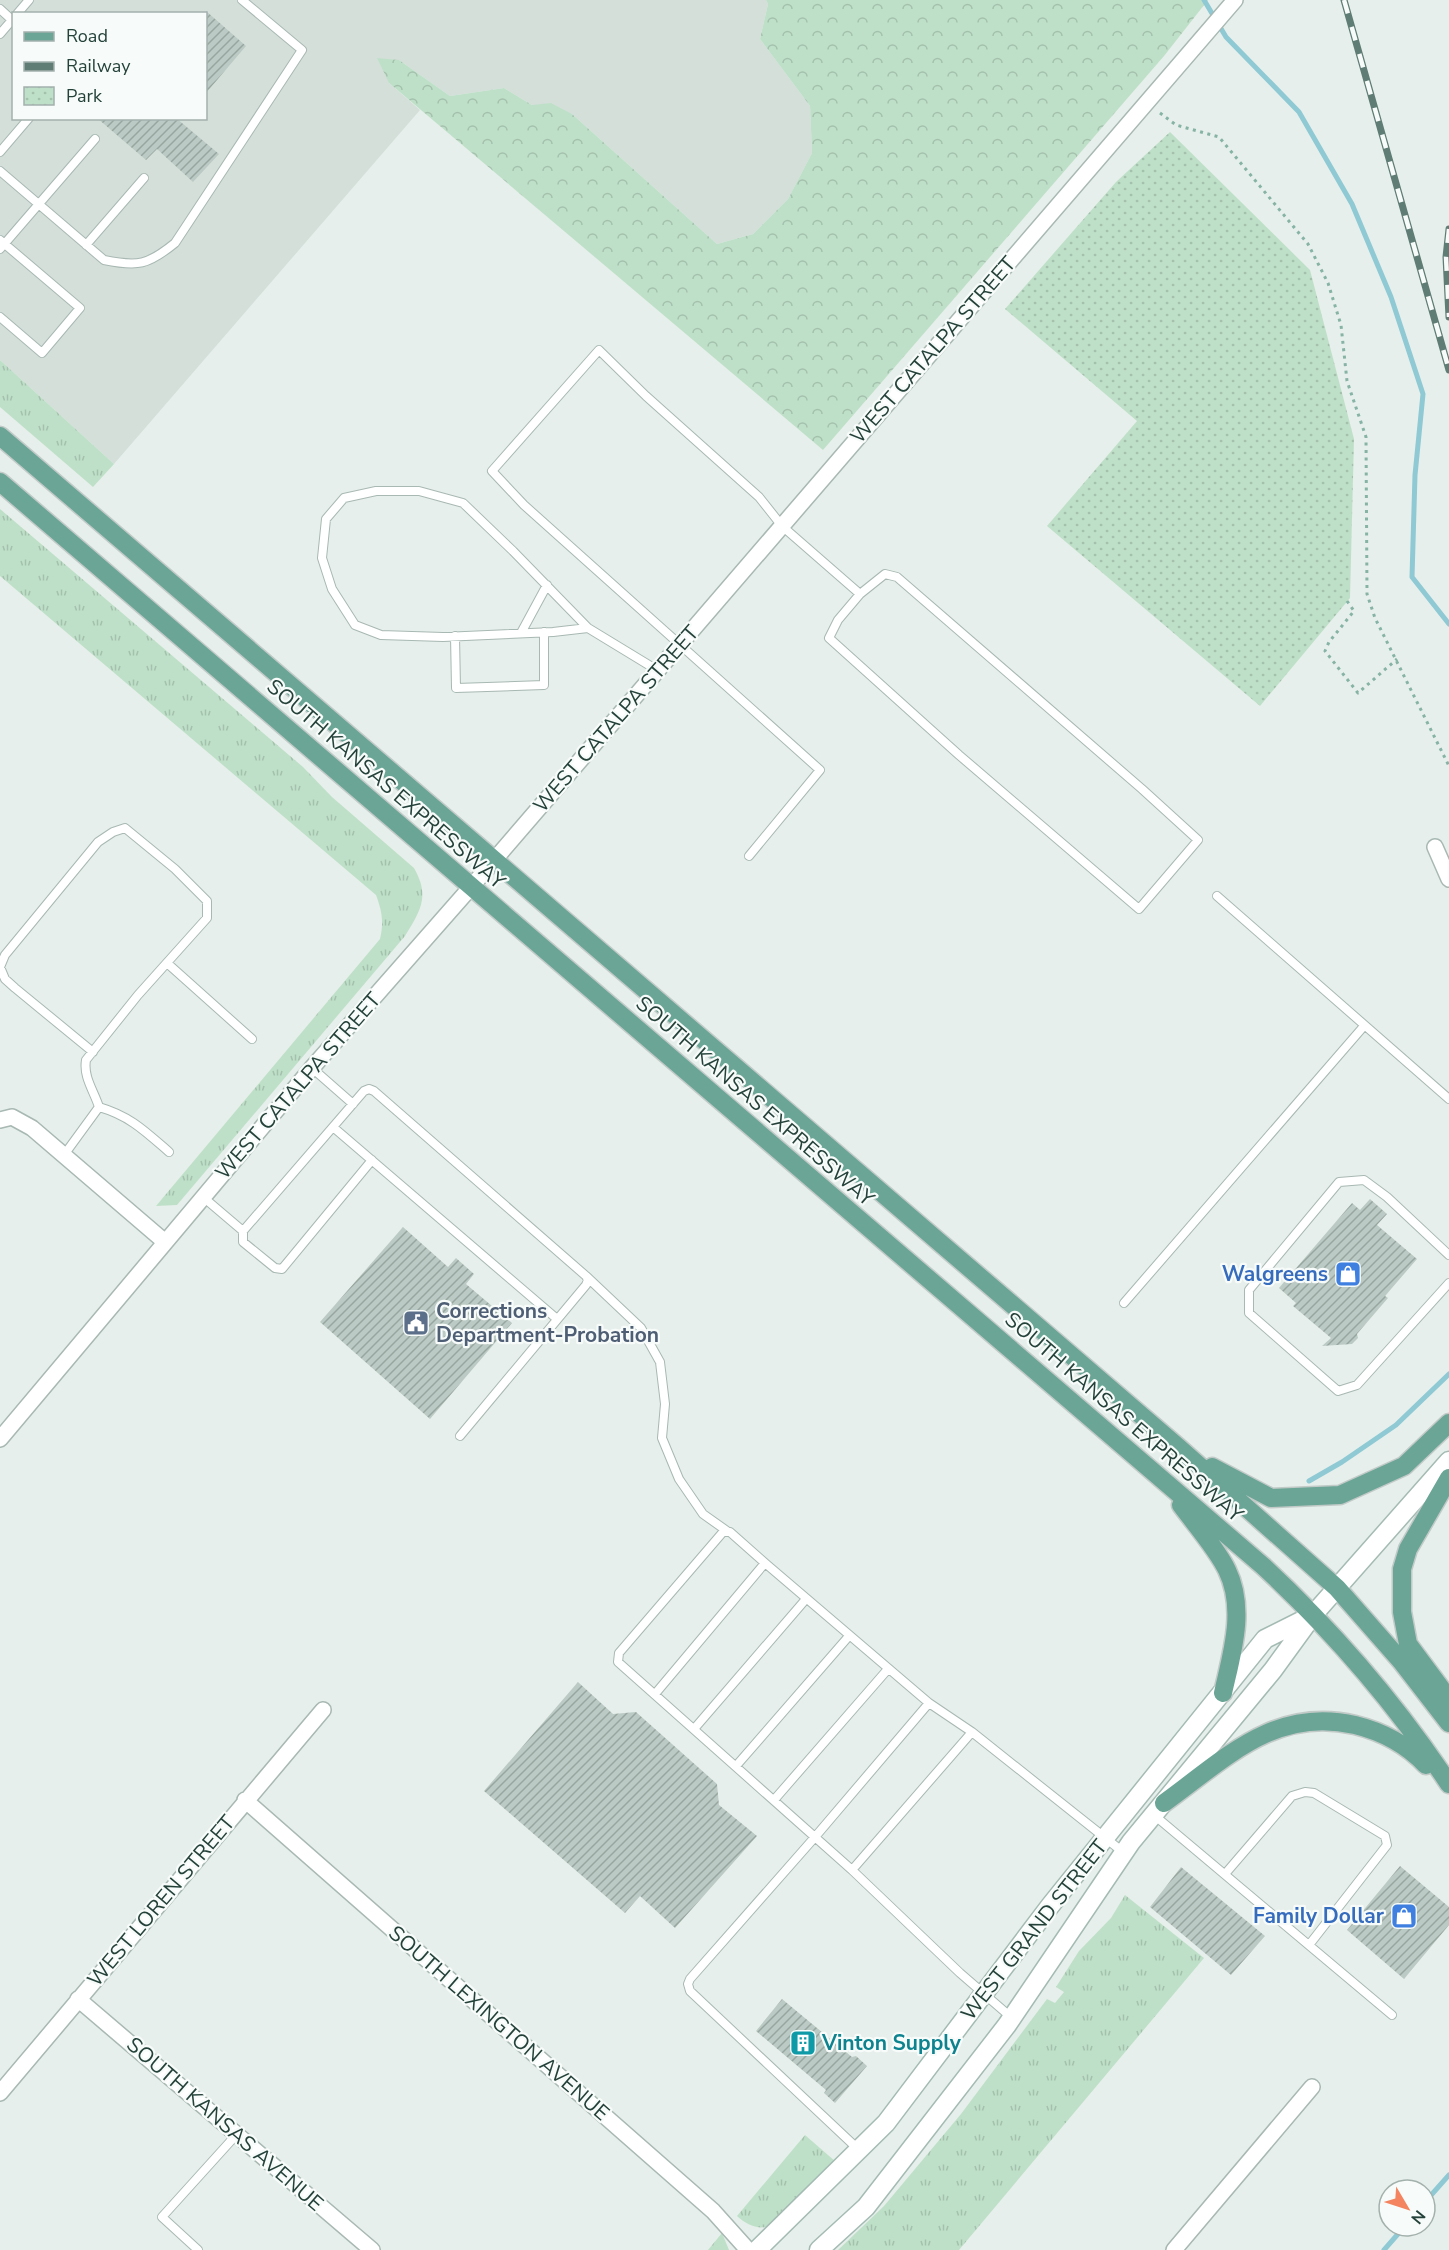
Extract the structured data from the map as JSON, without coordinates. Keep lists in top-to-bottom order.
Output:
{
  "streets": {
    "main road": ["SOUTH KANSAS EXPRESSWAY", "WEST GRAND STREET"],
    "street": [
      "WEST CATALPA STREET",
      "WEST LOREN STREET",
      "SOUTH LEXINGTON AVENUE",
      "SOUTH KANSAS AVENUE"
    ]
  },
  "crossings": [
    ["WEST CATALPA STREET", "SOUTH KANSAS EXPRESSWAY"],
    ["SOUTH KANSAS EXPRESSWAY", "WEST GRAND STREET"],
    ["WEST LOREN STREET", "SOUTH LEXINGTON AVENUE"],
    ["WEST LOREN STREET", "SOUTH KANSAS AVENUE"]
  ],
  "places": {
    "shop": ["Walgreens", "Family Dollar"],
    "public building": ["Corrections Department-Probation"],
    "building": ["Vinton Supply"]
  },
  "legend": ["Road", "Railway", "Park"],
  "north": "bottom right"
}
